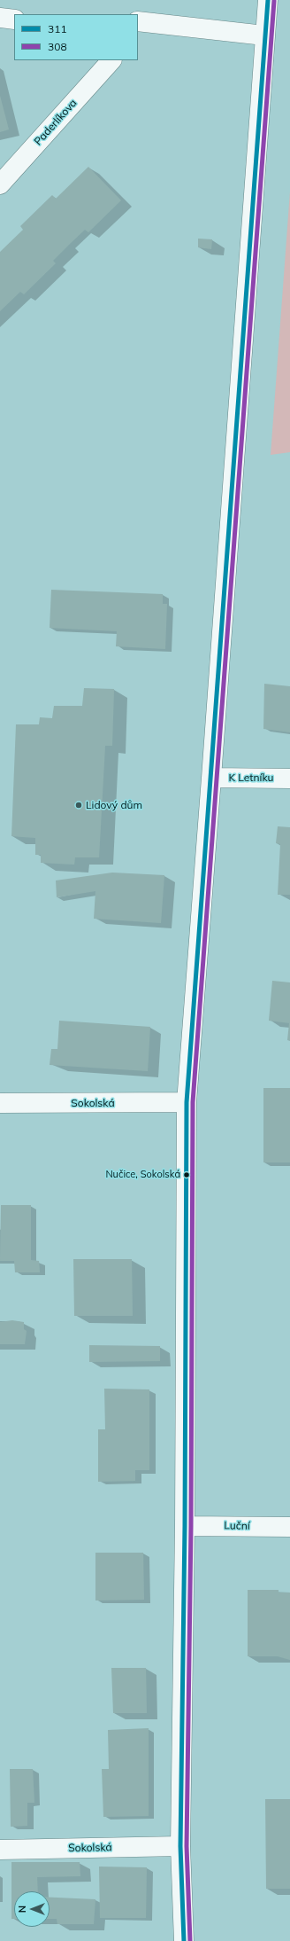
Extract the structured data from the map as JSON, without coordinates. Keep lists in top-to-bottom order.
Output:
{
  "streets": {
    "street": [
      "Paderlíkova",
      "K Letníku",
      "Sokolská",
      "Luční"
    ]
  },
  "places": ["Lidový dům", "Nučice, Sokolská"],
  "lines": ["transit line 311", "transit line 308"],
  "legend": ["311", "308"],
  "north": "left"
}
